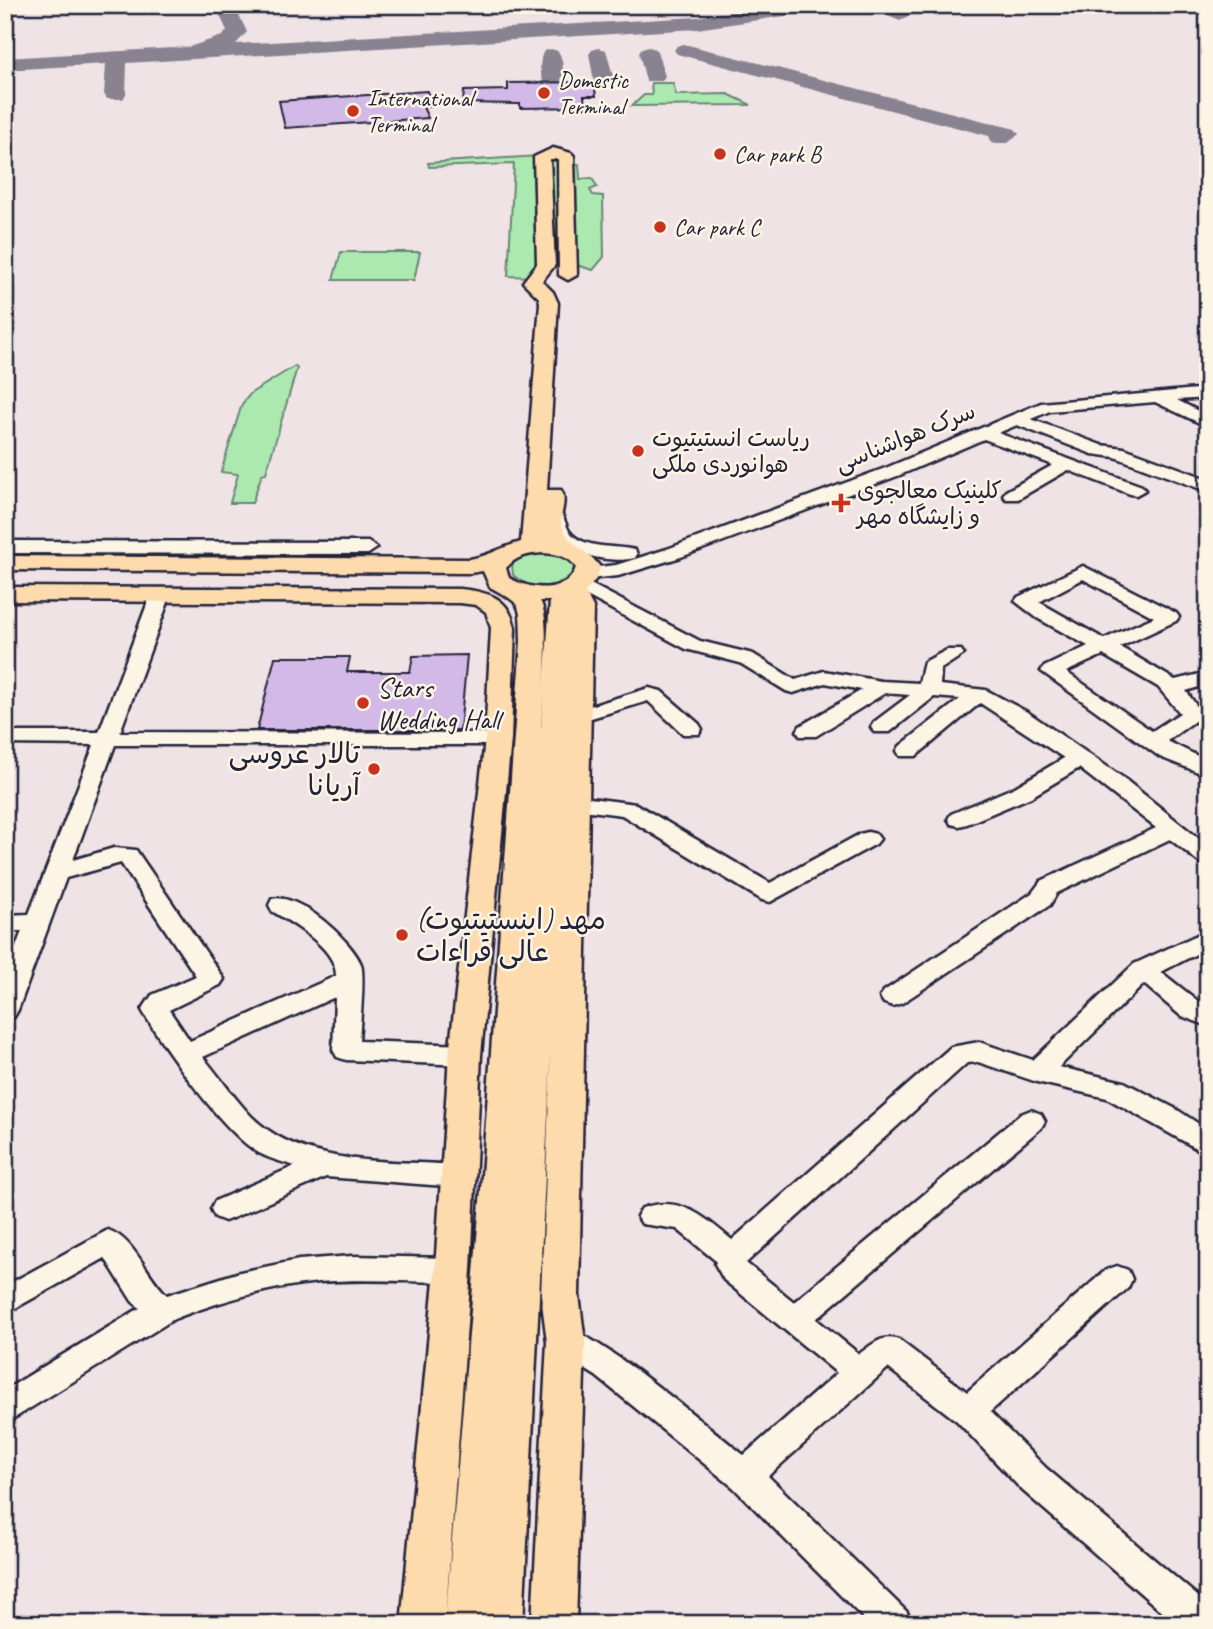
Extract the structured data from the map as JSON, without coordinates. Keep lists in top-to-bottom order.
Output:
{
  "streets": {
    "street": ["سرک هواشناسی"]
  },
  "places": {
    "other": [
      "Domestic Terminal",
      "International Terminal",
      "Car park B",
      "Car park C",
      "ریاست انستیتیوت هوانوردی ملکی",
      "Stars Wedding Hall",
      "تالار عروسی آریانا",
      "مهد (اینستیتیوت) عالی قراءات"
    ],
    "health": ["کلینیک معالجوی و زایشگاه مهر"]
  }
}
